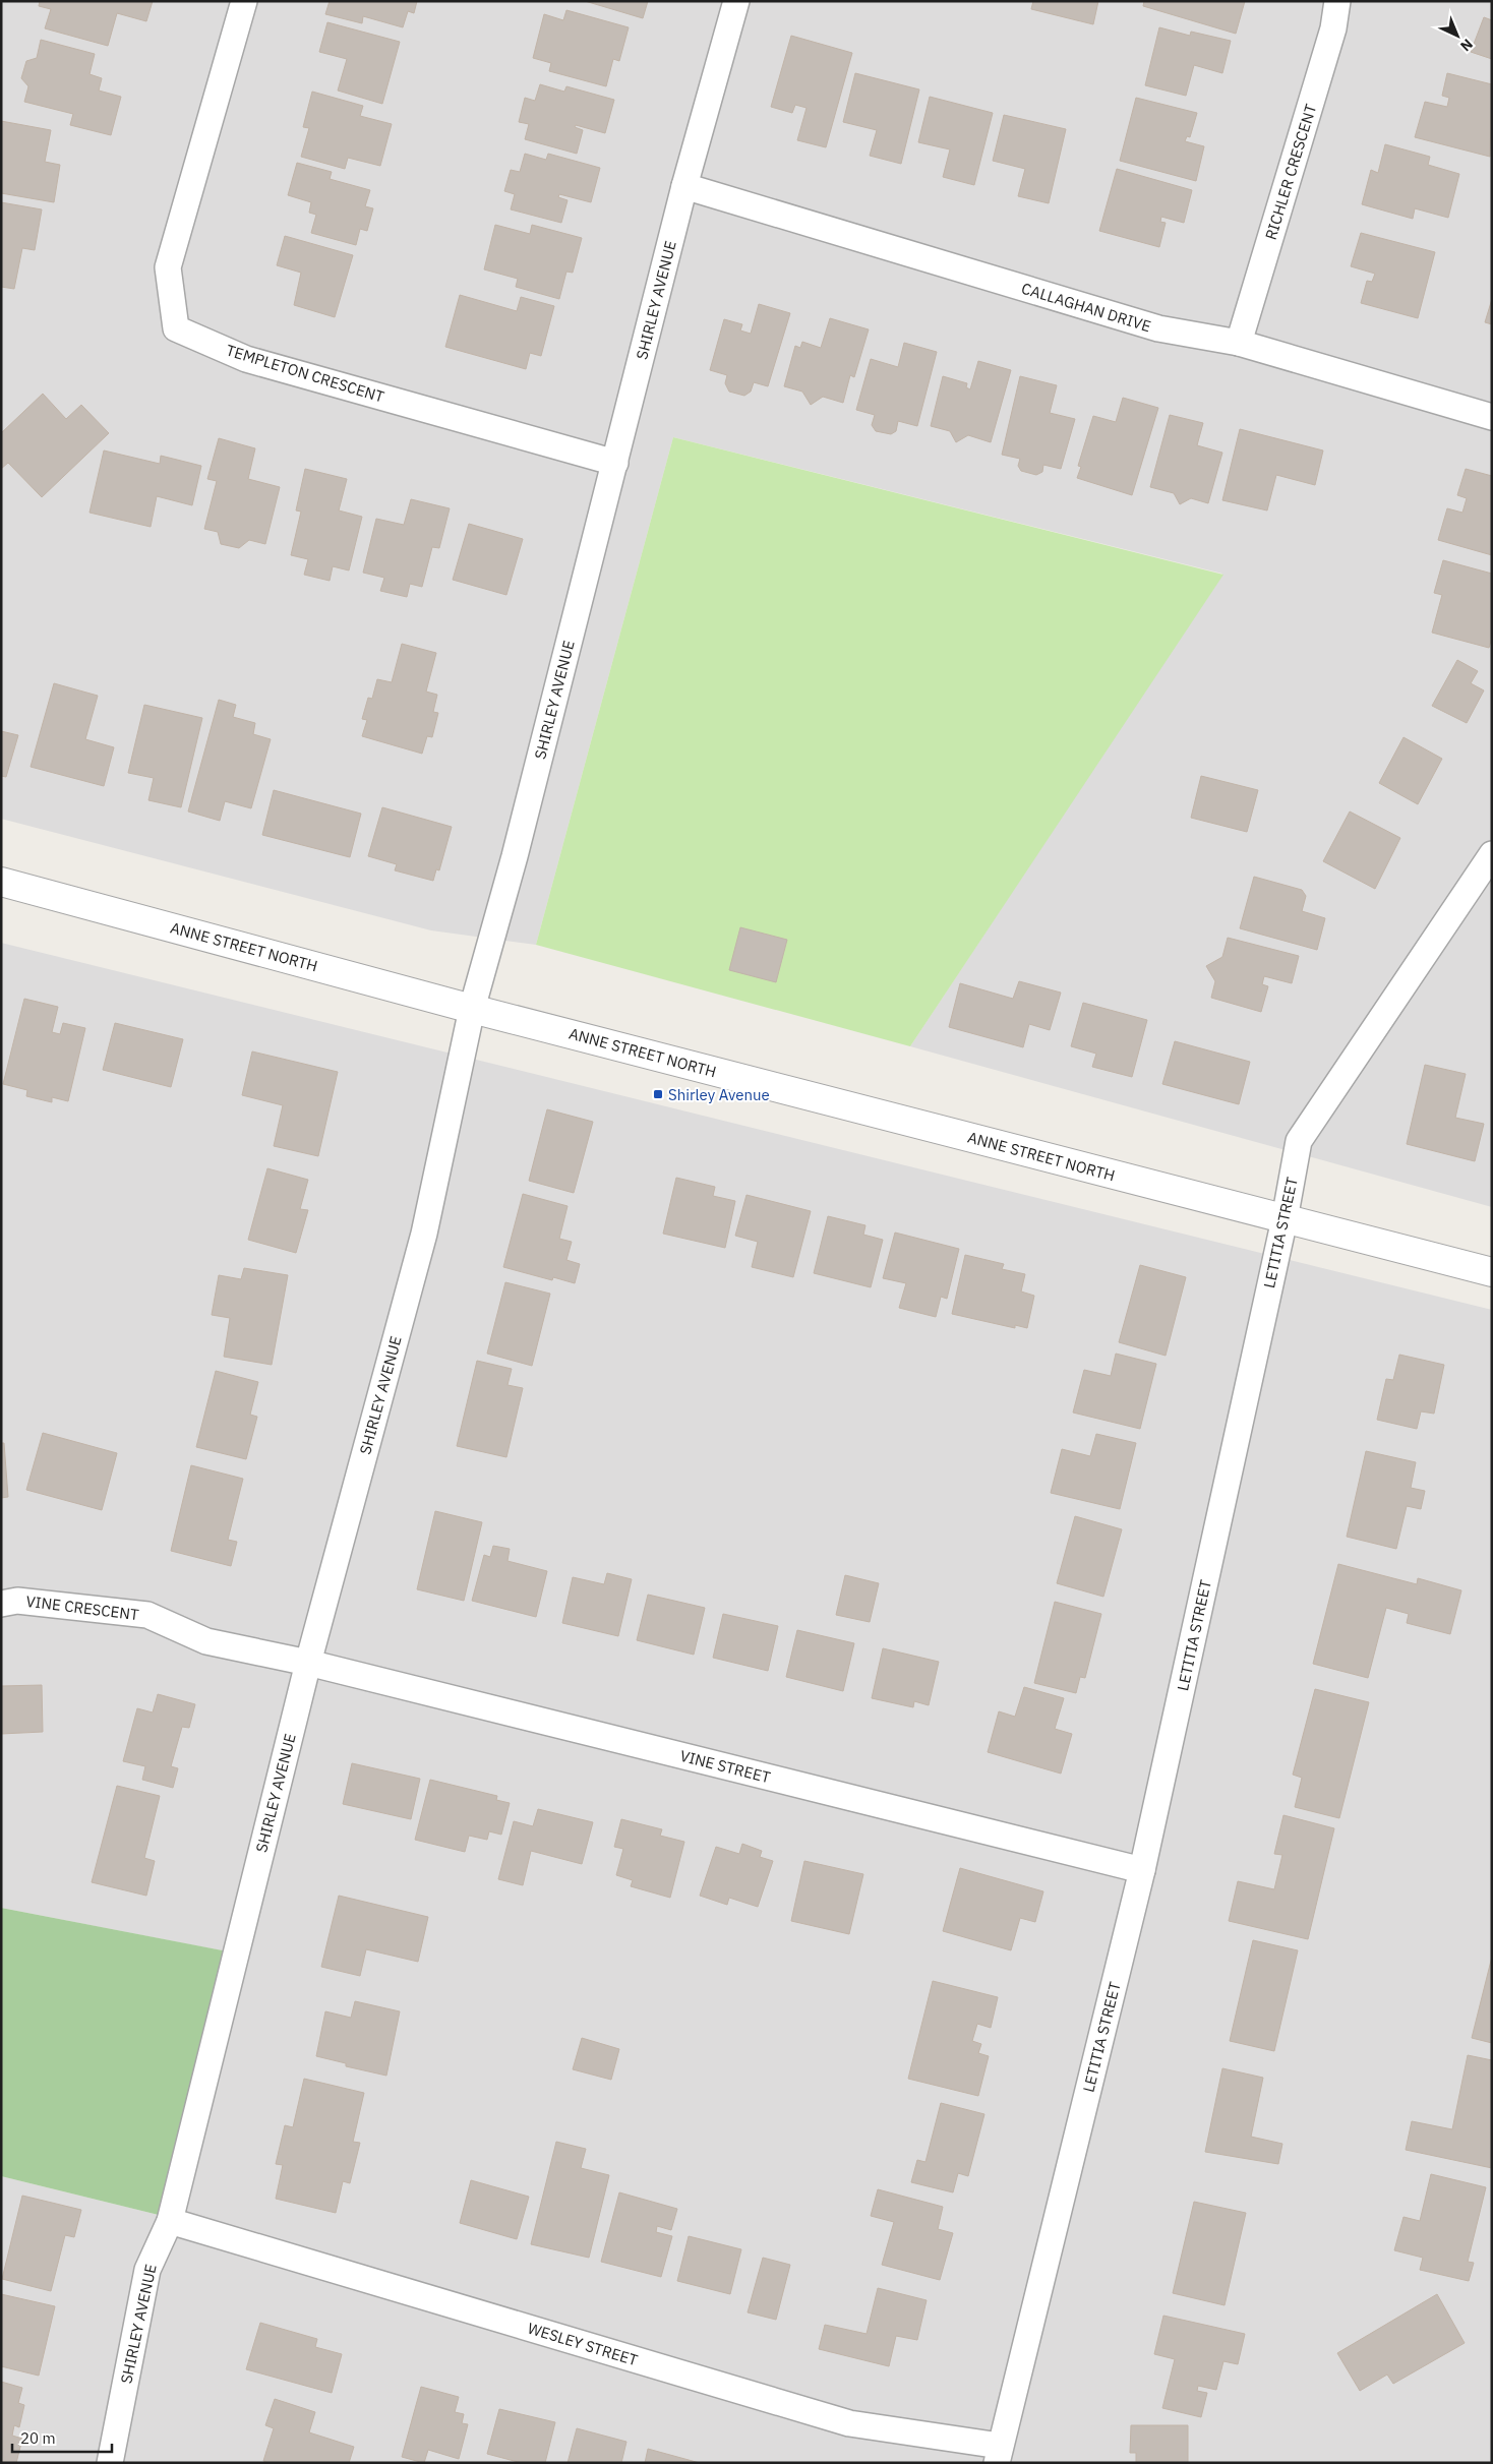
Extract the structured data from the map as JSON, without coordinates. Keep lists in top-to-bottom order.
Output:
{
  "streets": {
    "street": [
      "RICHLER CRESCENT",
      "SHIRLEY AVENUE",
      "CALLAGHAN DRIVE",
      "TEMPLETON CRESCENT",
      "ANNE STREET NORTH",
      "LETITIA STREET",
      "VINE CRESCENT",
      "VINE STREET",
      "WESLEY STREET"
    ]
  },
  "crossings": [
    ["RICHLER CRESCENT", "CALLAGHAN DRIVE"],
    ["SHIRLEY AVENUE", "CALLAGHAN DRIVE"],
    ["SHIRLEY AVENUE", "TEMPLETON CRESCENT"],
    ["SHIRLEY AVENUE", "ANNE STREET NORTH"],
    ["SHIRLEY AVENUE", "VINE CRESCENT"],
    ["SHIRLEY AVENUE", "VINE STREET"],
    ["SHIRLEY AVENUE", "WESLEY STREET"],
    ["ANNE STREET NORTH", "LETITIA STREET"],
    ["LETITIA STREET", "VINE STREET"],
    ["LETITIA STREET", "WESLEY STREET"],
    ["VINE CRESCENT", "VINE STREET"]
  ],
  "places": {
    "transit": ["Shirley Avenue"]
  },
  "scale_bar": "20 m",
  "north": "bottom right"
}
